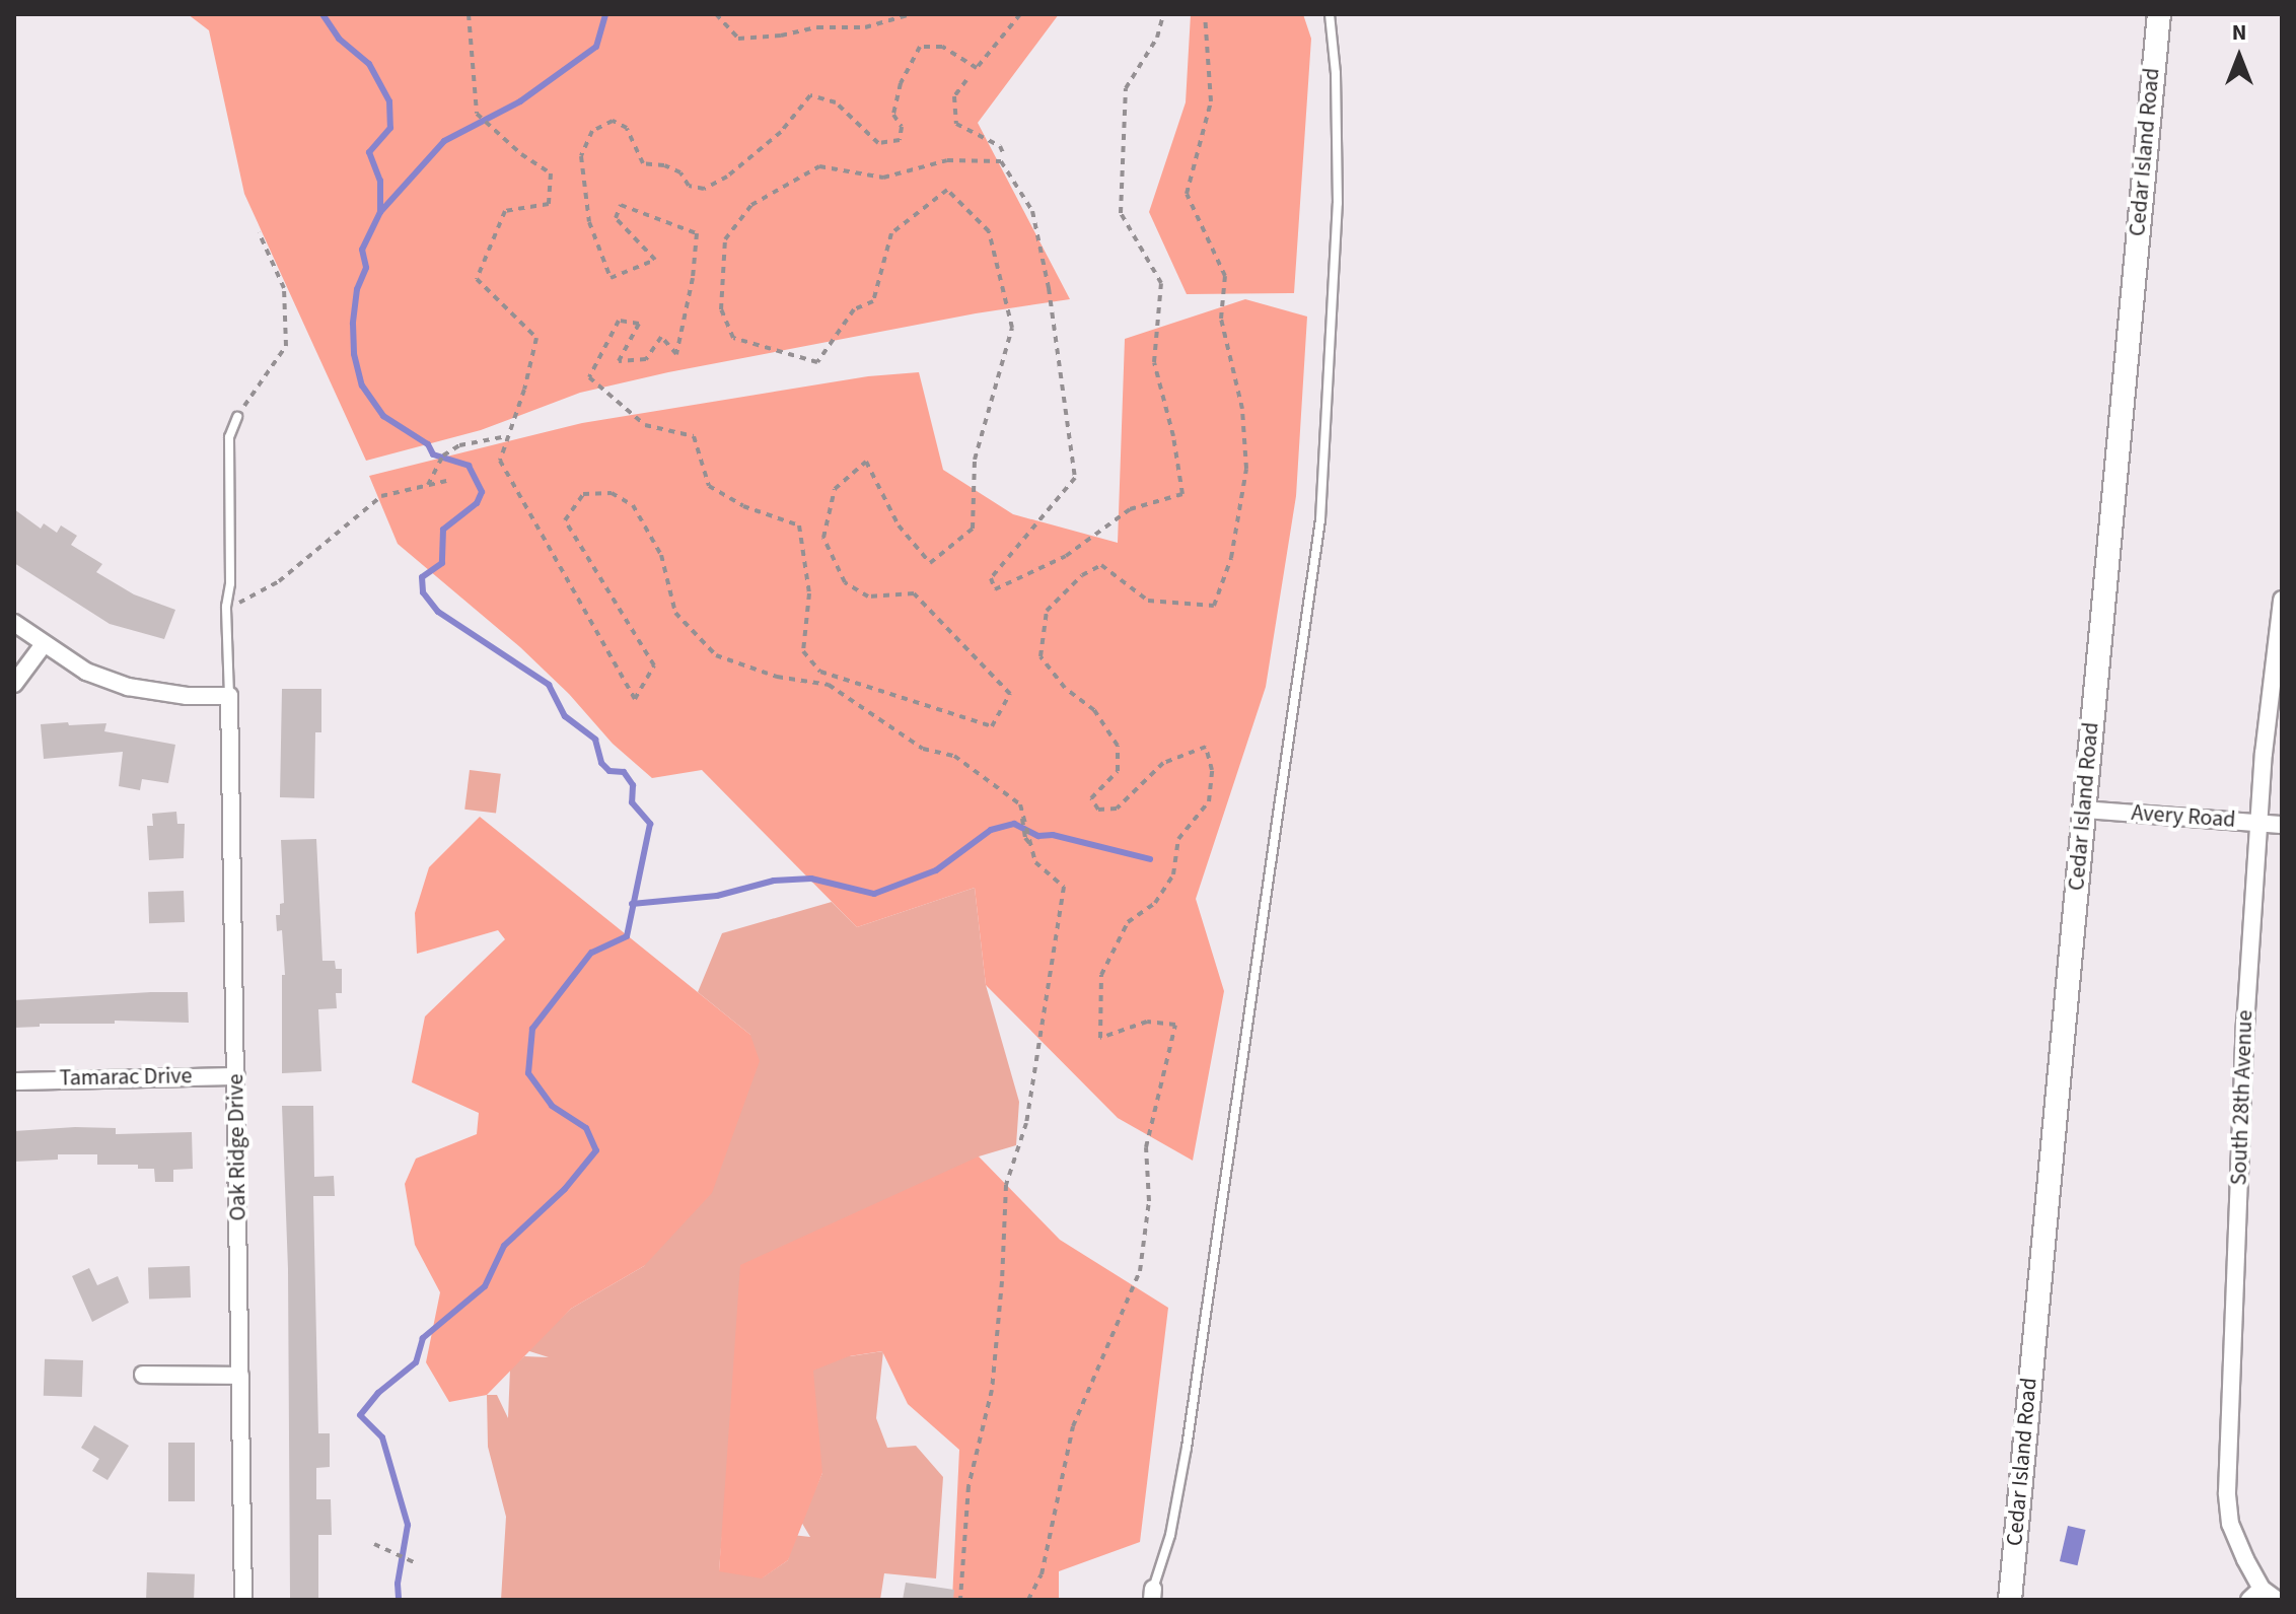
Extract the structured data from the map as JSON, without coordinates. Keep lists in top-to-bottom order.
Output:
{
  "streets": {
    "street": [
      "Cedar Island Road",
      "Avery Road",
      "Tamarac Drive",
      "South 28th Avenue",
      "Oak Ridge Drive"
    ]
  },
  "crossings": [
    ["Cedar Island Road", "Avery Road"],
    ["Avery Road", "South 28th Avenue"],
    ["Tamarac Drive", "Oak Ridge Drive"]
  ],
  "north": "top"
}
